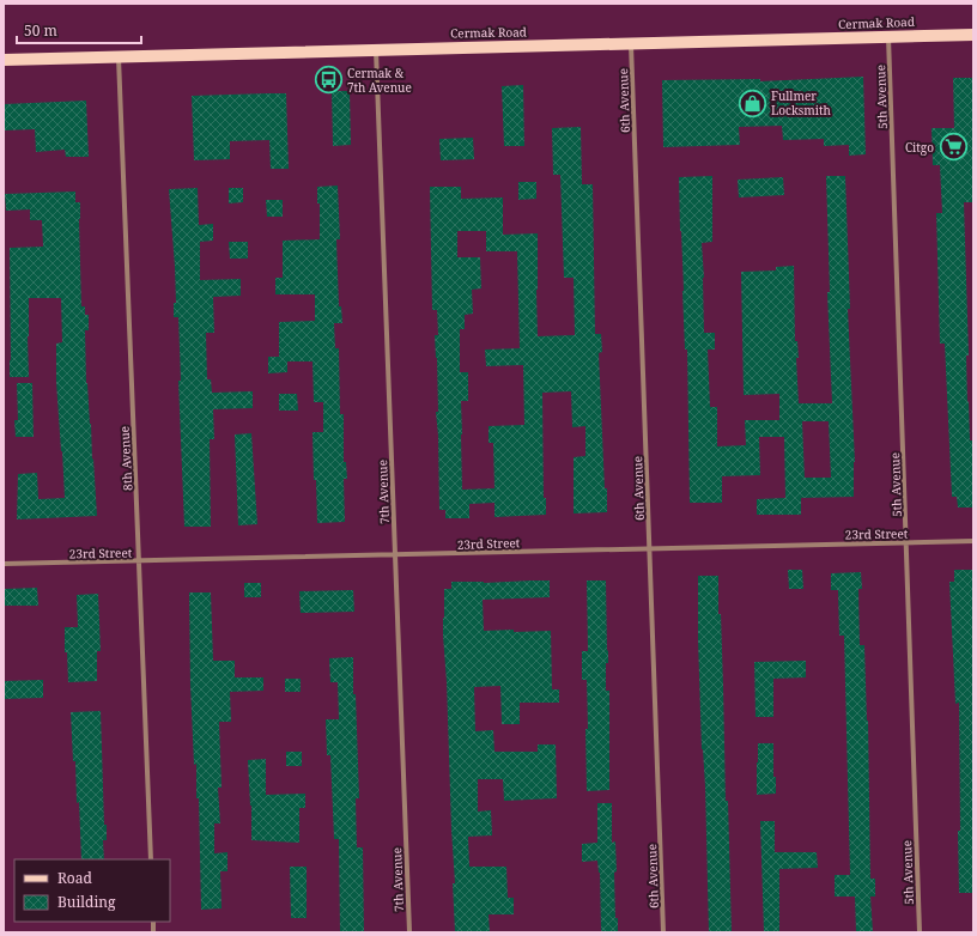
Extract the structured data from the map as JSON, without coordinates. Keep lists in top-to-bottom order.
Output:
{
  "streets": {
    "main road": ["Cermak Road"],
    "street": [
      "5th Avenue",
      "6th Avenue",
      "8th Avenue",
      "7th Avenue",
      "23rd Street"
    ]
  },
  "crossings": [
    ["Cermak Road", "5th Avenue"],
    ["Cermak Road", "6th Avenue"],
    ["Cermak Road", "8th Avenue"],
    ["Cermak Road", "7th Avenue"],
    ["5th Avenue", "23rd Street"],
    ["6th Avenue", "23rd Street"],
    ["8th Avenue", "23rd Street"],
    ["7th Avenue", "23rd Street"]
  ],
  "places": {
    "bus stop": ["Cermak & 7th Avenue"],
    "shop": ["Fullmer Locksmith"],
    "supermarket": ["Citgo"]
  },
  "legend": ["Road", "Building"],
  "scale_bar": "50 m"
}
